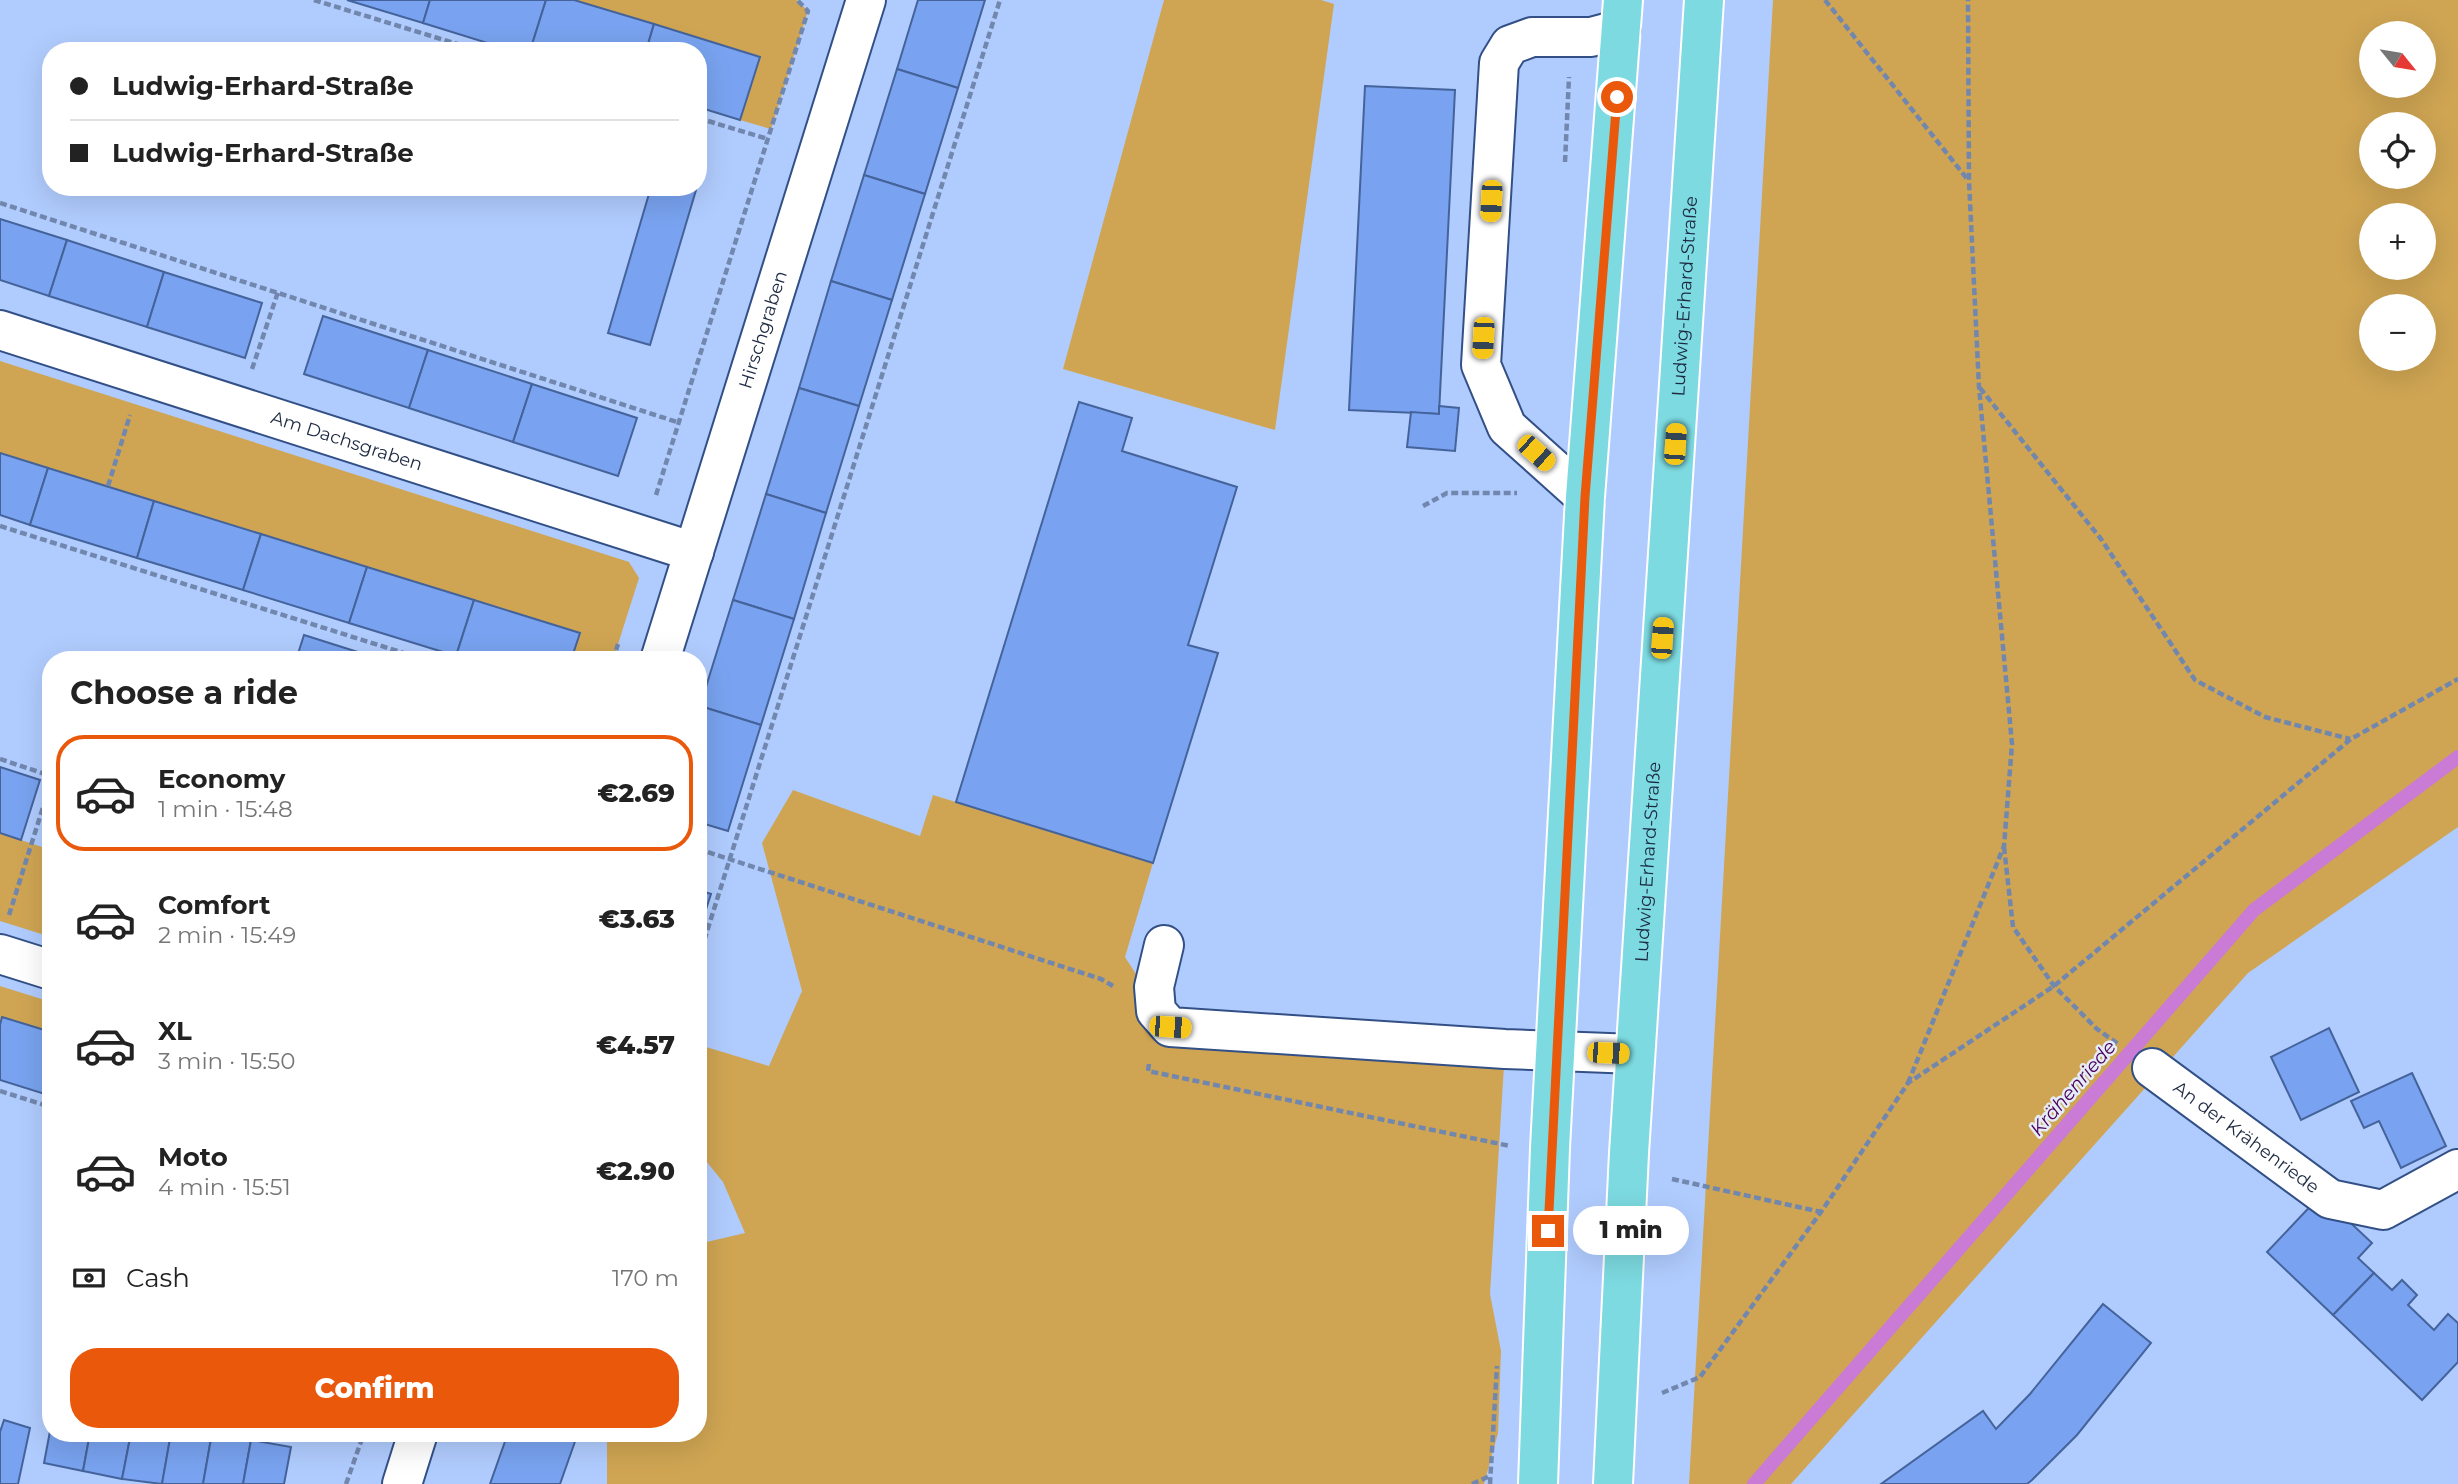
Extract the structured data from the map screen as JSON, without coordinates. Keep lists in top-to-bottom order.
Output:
{
  "streets": {
    "main road": ["Ludwig-Erhard-Straße"],
    "street": ["Hirschgraben", "Am Dachsgraben", "An der Krähenriede"]
  },
  "crossings": [
    ["Hirschgraben", "Am Dachsgraben"]
  ],
  "water": ["Krähenriede"],
  "north": "bottom right",
  "page": {
    "map_buttons": ["+", "−"],
    "banner": ["Ludwig-Erhard-Straße", "Ludwig-Erhard-Straße"],
    "heading": "Choose a ride",
    "list": [
      {
        "name": "Economy",
        "note": "1 min · 15:48",
        "value": "€2.69"
      },
      {
        "name": "Comfort",
        "note": "2 min · 15:49",
        "value": "€3.63"
      },
      {
        "name": "XL",
        "note": "3 min · 15:50",
        "value": "€4.57"
      },
      {
        "name": "Moto",
        "note": "4 min · 15:51",
        "value": "€2.90"
      }
    ],
    "bubble": "1 min",
    "pay": ["Cash", "170 m"],
    "buttons": "Confirm"
  }
}
